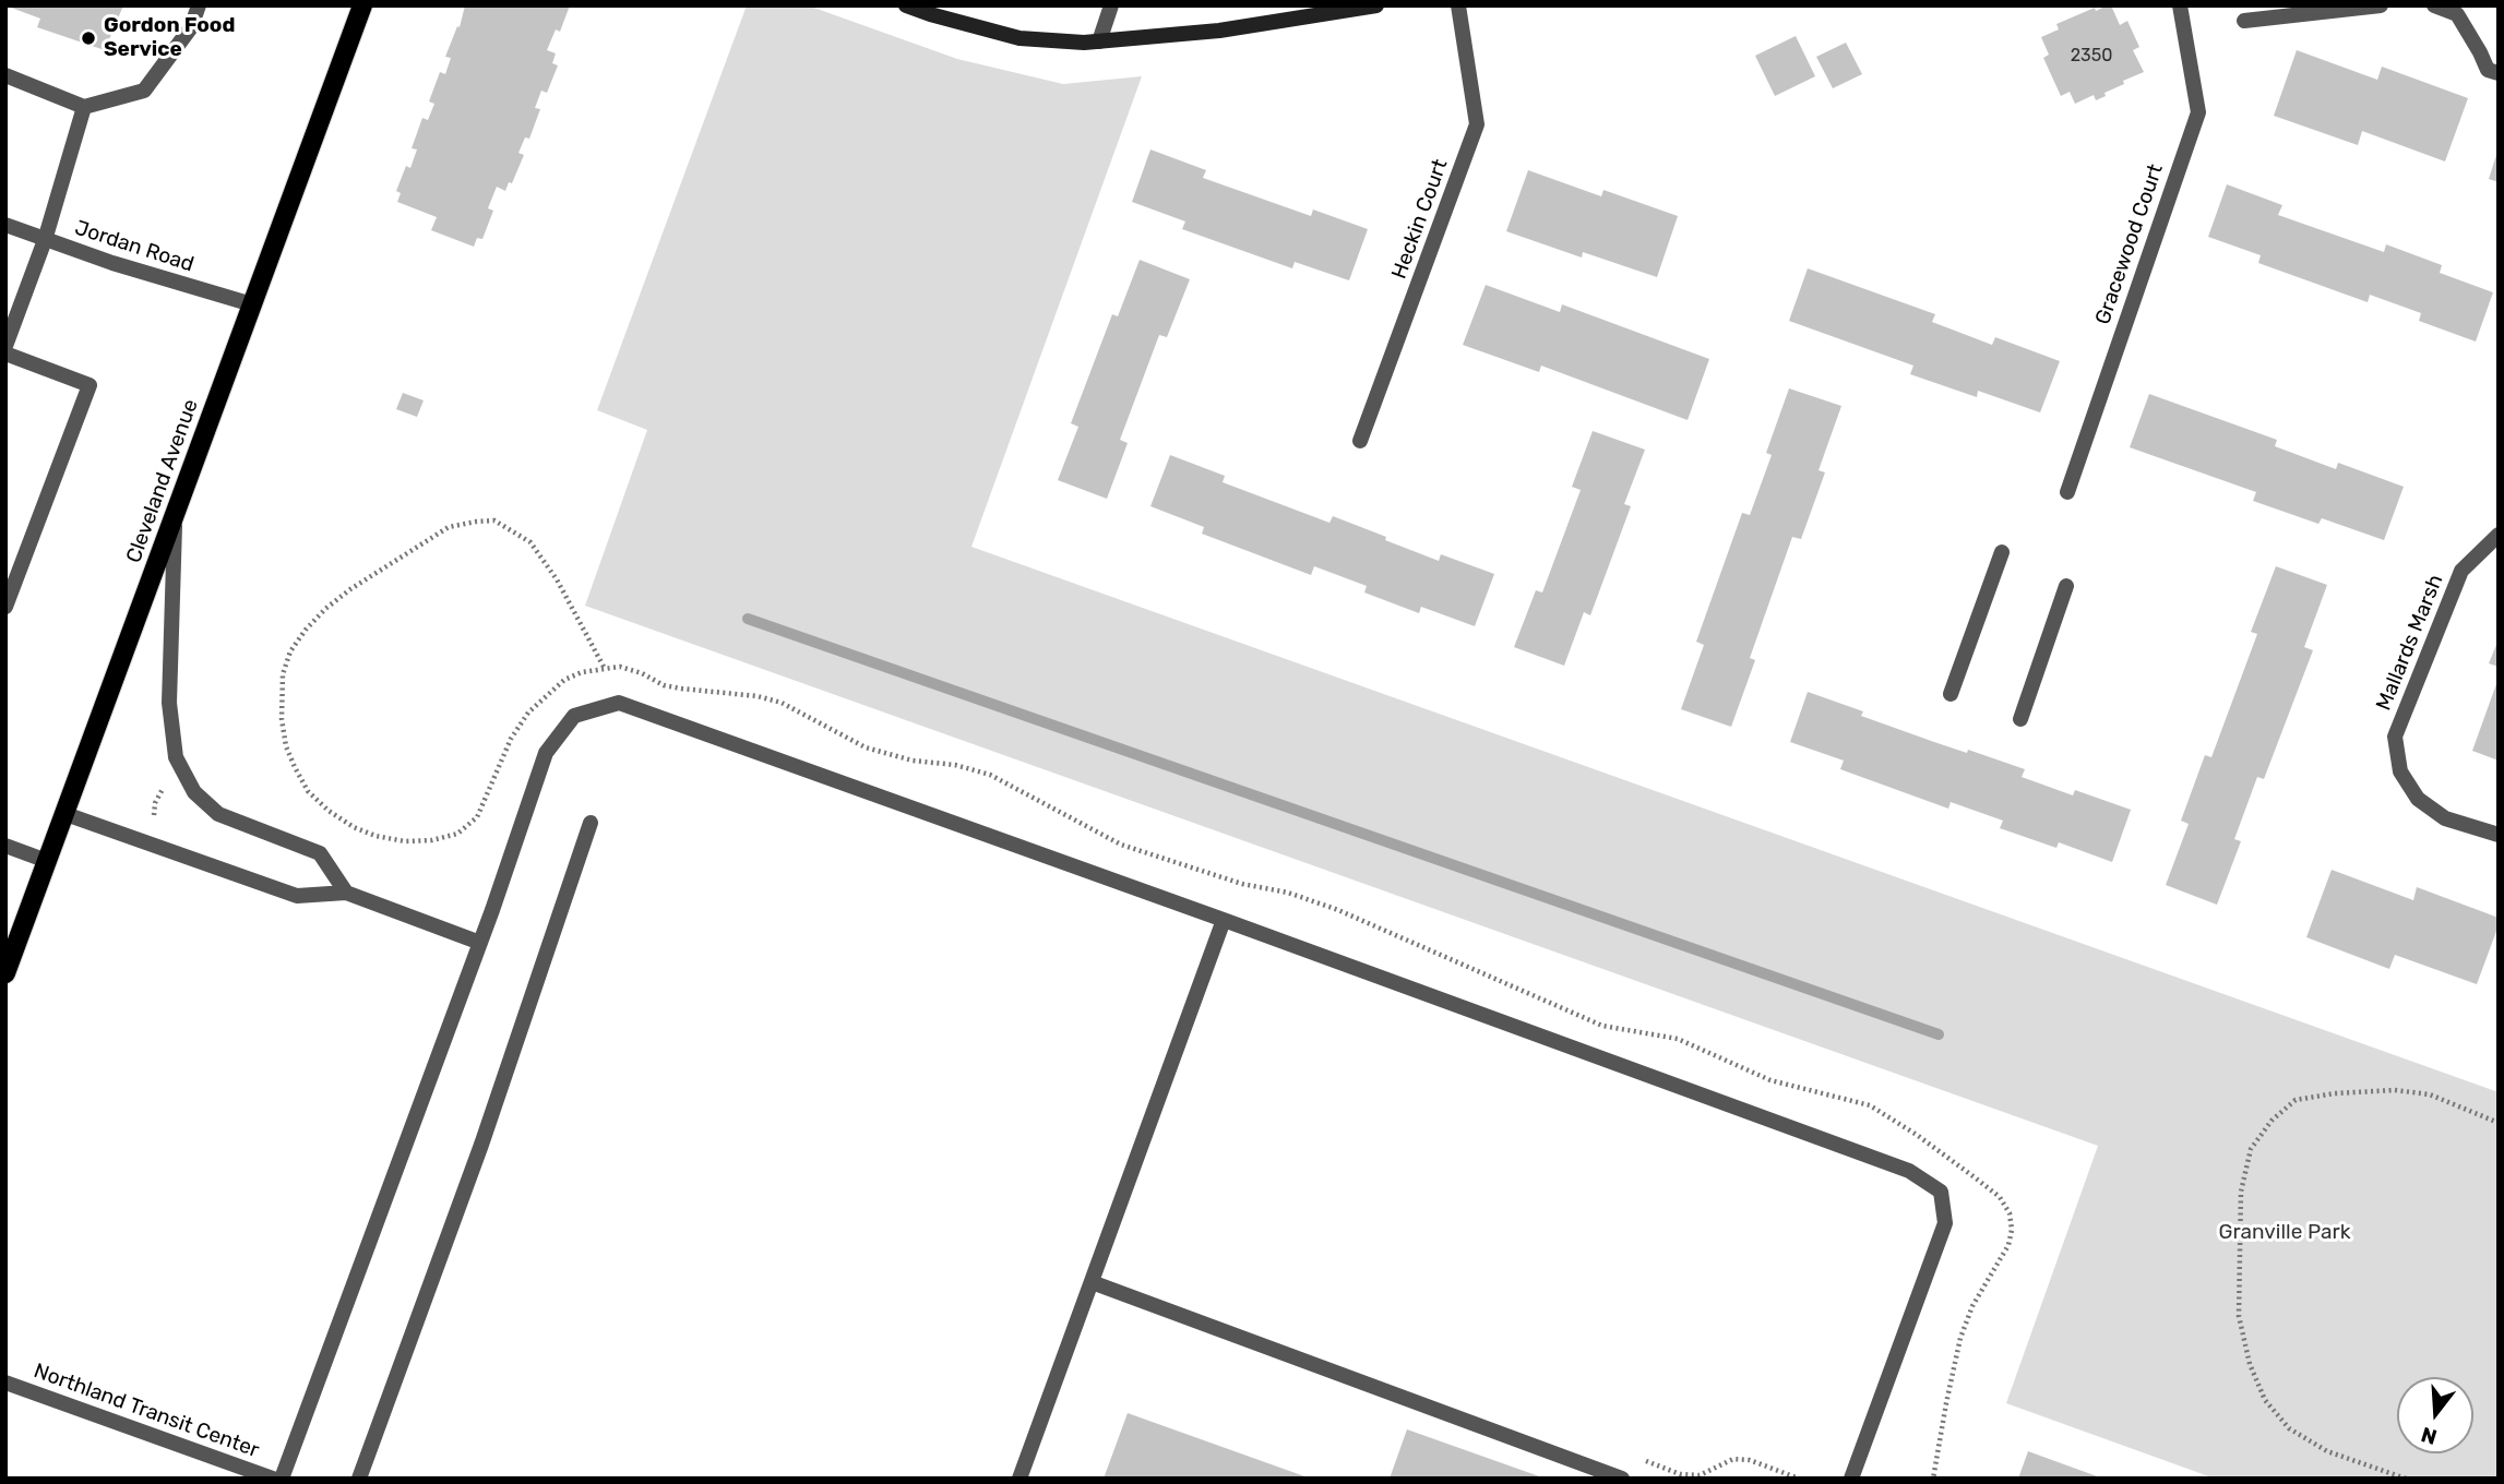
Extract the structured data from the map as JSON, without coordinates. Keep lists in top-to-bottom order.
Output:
{
  "streets": {
    "main road": ["Cleveland Avenue"],
    "street": [
      "Heckin Court",
      "Gracewood Court",
      "Jordan Road",
      "Mallards Marsh",
      "Northland Transit Center"
    ]
  },
  "crossings": [
    ["Jordan Road", "Cleveland Avenue"]
  ],
  "parks": ["Granville Park"],
  "places": ["Gordon Food Service"],
  "house_numbers": ["2350"],
  "north": "bottom"
}
